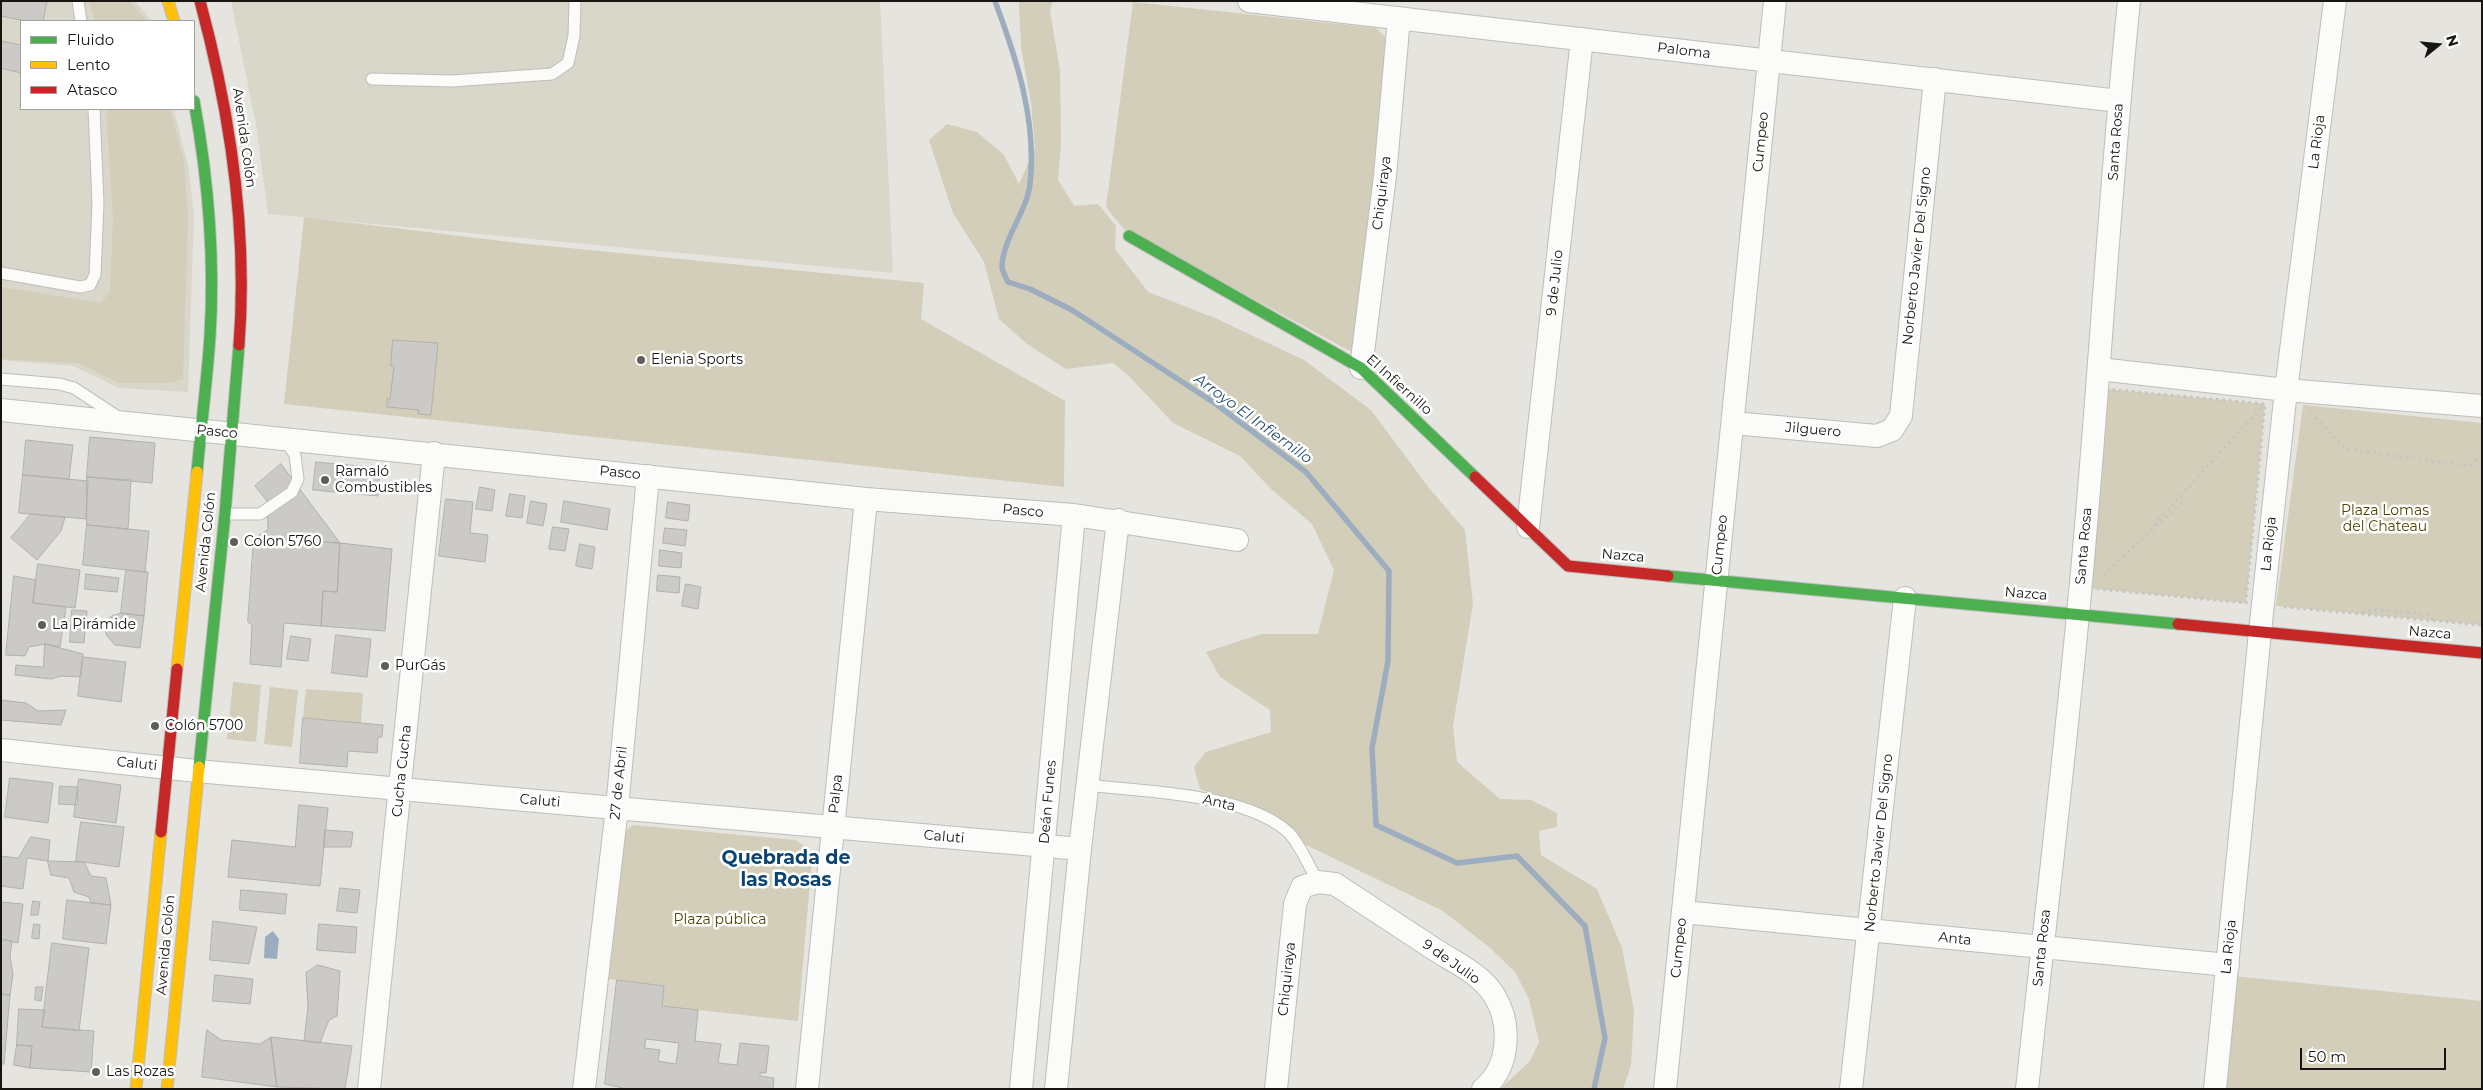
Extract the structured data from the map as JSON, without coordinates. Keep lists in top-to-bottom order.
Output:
{
  "streets": {
    "main road": ["Avenida Colón", "El Infiernillo", "Nazca"],
    "street": [
      "Paloma",
      "Cumpeo",
      "Santa Rosa",
      "La Rioja",
      "Chiquiraya",
      "Norberto Javier Del Signo",
      "9 de Julio",
      "Jilguero",
      "Pasco",
      "Caluti",
      "Cucha Cucha",
      "27 de Abril",
      "Palpa",
      "Deán Funes",
      "Anta"
    ]
  },
  "crossings": [
    ["Paloma", "Cumpeo"],
    ["Paloma", "Santa Rosa"],
    ["Paloma", "Chiquiraya"],
    ["Paloma", "Norberto Javier Del Signo"],
    ["Paloma", "9 de Julio"],
    ["Avenida Colón", "Pasco"],
    ["Avenida Colón", "Caluti"],
    ["Cumpeo", "Jilguero"],
    ["Cumpeo", "Nazca"],
    ["Cumpeo", "Anta"],
    ["Santa Rosa", "Nazca"],
    ["Santa Rosa", "Anta"],
    ["La Rioja", "Nazca"],
    ["La Rioja", "Anta"],
    ["Chiquiraya", "9 de Julio"],
    ["Chiquiraya", "El Infiernillo"],
    ["Chiquiraya", "Anta"],
    ["Norberto Javier Del Signo", "Jilguero"],
    ["Norberto Javier Del Signo", "Nazca"],
    ["Norberto Javier Del Signo", "Anta"],
    ["9 de Julio", "El Infiernillo"],
    ["9 de Julio", "Anta"],
    ["El Infiernillo", "Nazca"],
    ["Pasco", "Cucha Cucha"],
    ["Pasco", "27 de Abril"],
    ["Pasco", "Palpa"],
    ["Pasco", "Deán Funes"],
    ["Caluti", "Cucha Cucha"],
    ["Caluti", "27 de Abril"],
    ["Caluti", "Palpa"],
    ["Caluti", "Deán Funes"]
  ],
  "districts": ["Quebrada de las Rosas"],
  "water": ["Arroyo El Infiernillo"],
  "parks": ["Plaza Lomas del Chateau", "Plaza pública"],
  "places": [
    "Elenia Sports",
    "Ramaló Combustibles",
    "Colon 5760",
    "La Pirámide",
    "PurGás",
    "Colón 5700",
    "Las Rozas"
  ],
  "legend": ["Fluido", "Lento", "Atasco"],
  "scale_bar": "50 m",
  "north": "right"
}
